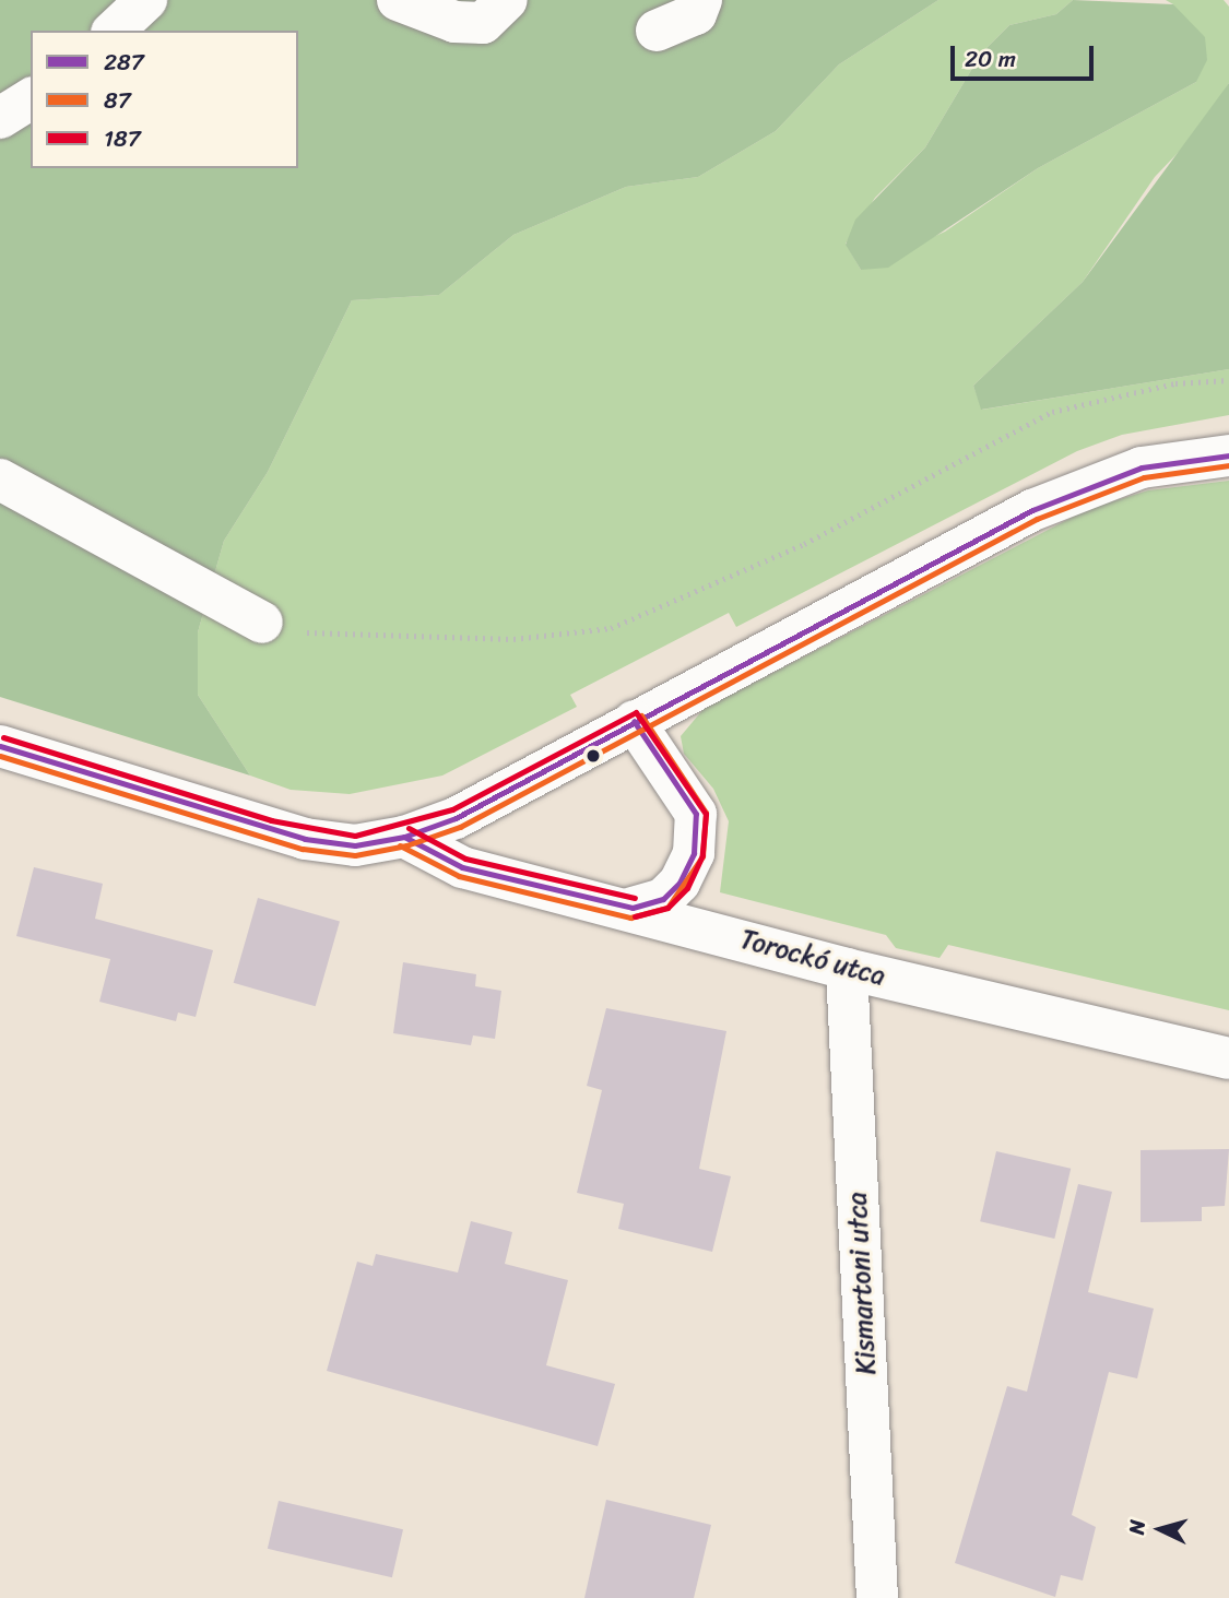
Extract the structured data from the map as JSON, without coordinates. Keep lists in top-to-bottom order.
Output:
{
  "streets": {
    "street": ["Torockó utca", "Kismartoni utca"]
  },
  "crossings": [
    ["Torockó utca", "Kismartoni utca"]
  ],
  "lines": ["transit line 287", "transit line 87", "transit line 187"],
  "legend": ["287", "87", "187"],
  "scale_bar": "20 m",
  "north": "left"
}
